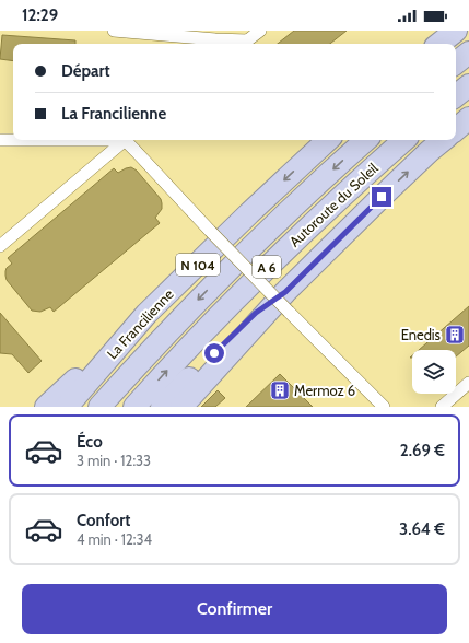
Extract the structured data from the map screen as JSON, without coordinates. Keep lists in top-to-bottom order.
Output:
{
  "streets": {
    "highway": [
      "Autoroute du Soleil",
      "N 104",
      "A 6",
      "La Francilienne"
    ]
  },
  "places": {
    "building": ["Enedis", "Mermoz 6"]
  },
  "page": {
    "status": "12:29",
    "banner": ["Départ", "La Francilienne"],
    "list": [
      {
        "name": "Éco",
        "note": "3 min · 12:33",
        "value": "2.69 €"
      },
      {
        "name": "Confort",
        "note": "4 min · 12:34",
        "value": "3.64 €"
      }
    ],
    "buttons": "Confirmer"
  }
}
